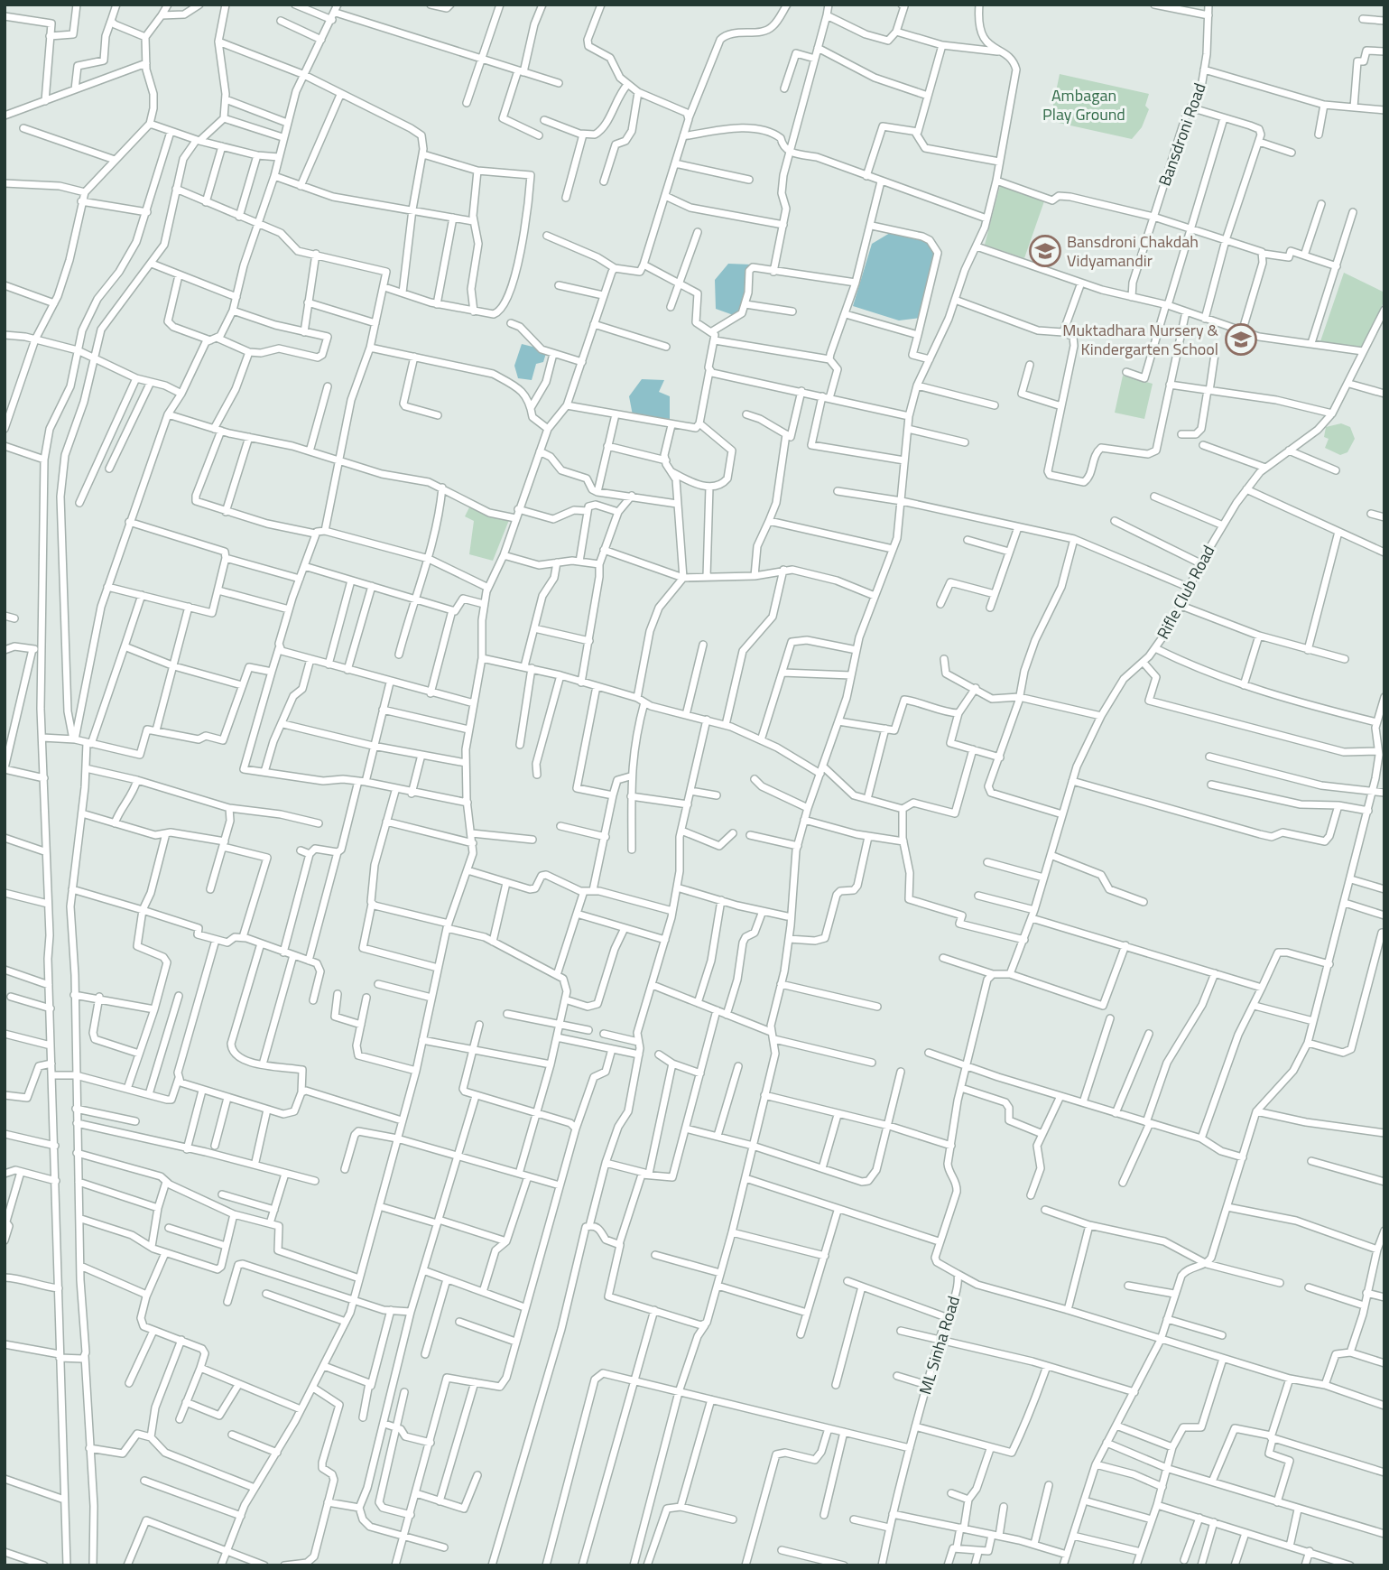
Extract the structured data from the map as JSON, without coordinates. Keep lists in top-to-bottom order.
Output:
{
  "streets": {
    "street": ["Bansdroni Road", "Rifle Club Road", "ML Sinha Road"]
  },
  "parks": ["Ambagan Play Ground"],
  "places": {
    "school or university": ["Bansdroni Chakdah Vidyamandir", "Muktadhara Nursery & Kindergarten School"]
  }
}
